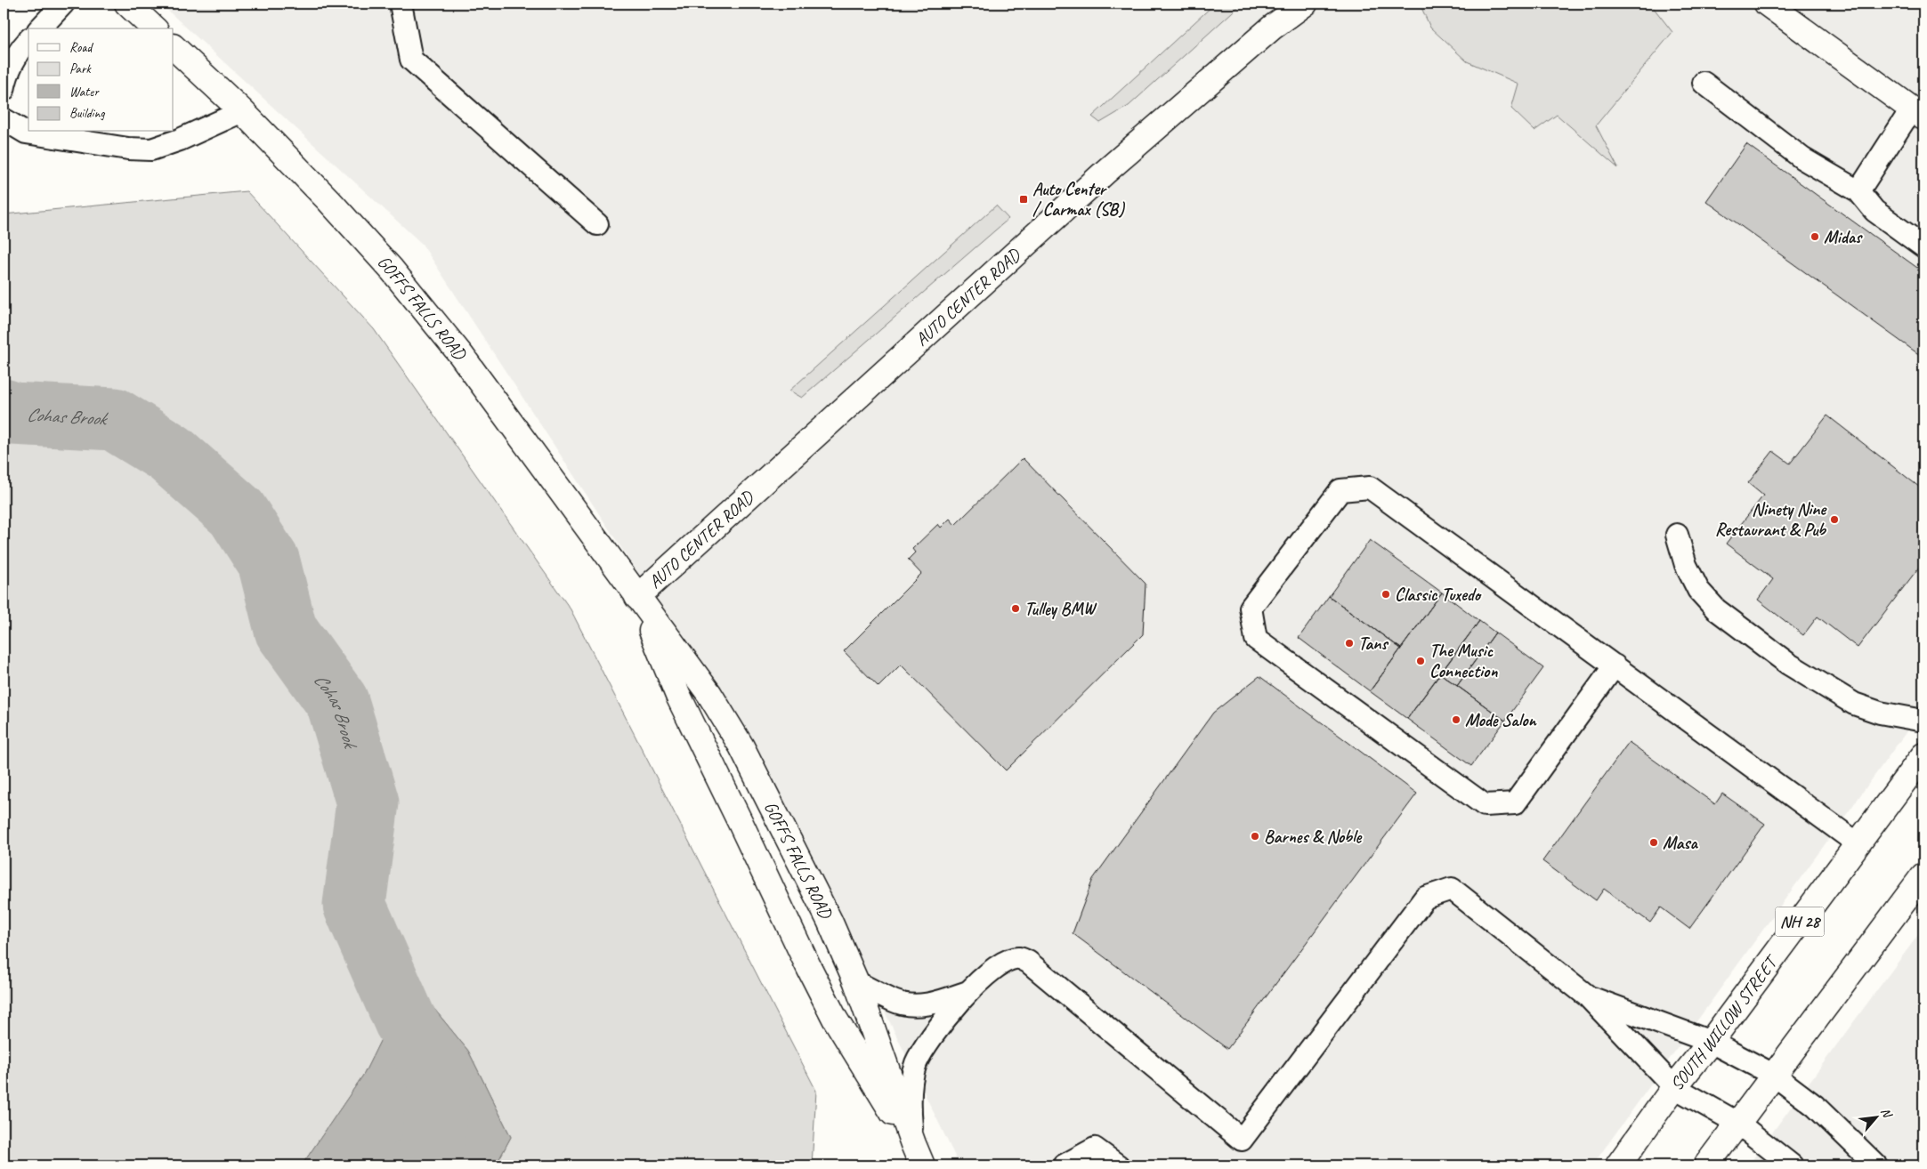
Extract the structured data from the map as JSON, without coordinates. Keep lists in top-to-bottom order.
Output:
{
  "streets": {
    "street": [
      "AUTO CENTER ROAD",
      "GOFFS FALLS ROAD",
      "NH 28",
      "SOUTH WILLOW STREET"
    ]
  },
  "crossings": [
    ["AUTO CENTER ROAD", "GOFFS FALLS ROAD"]
  ],
  "water": ["Cohas Brook"],
  "places": {
    "transit": ["Auto Center / Carmax (SB)"],
    "other": [
      "Midas",
      "Ninety Nine Restaurant & Pub",
      "Classic Tuxedo",
      "Tulley BMW",
      "Tans",
      "The Music Connection",
      "Mode Salon",
      "Barnes & Noble",
      "Masa"
    ]
  },
  "legend": [
    "Road",
    "Park",
    "Water",
    "Building"
  ],
  "north": "top right"
}
